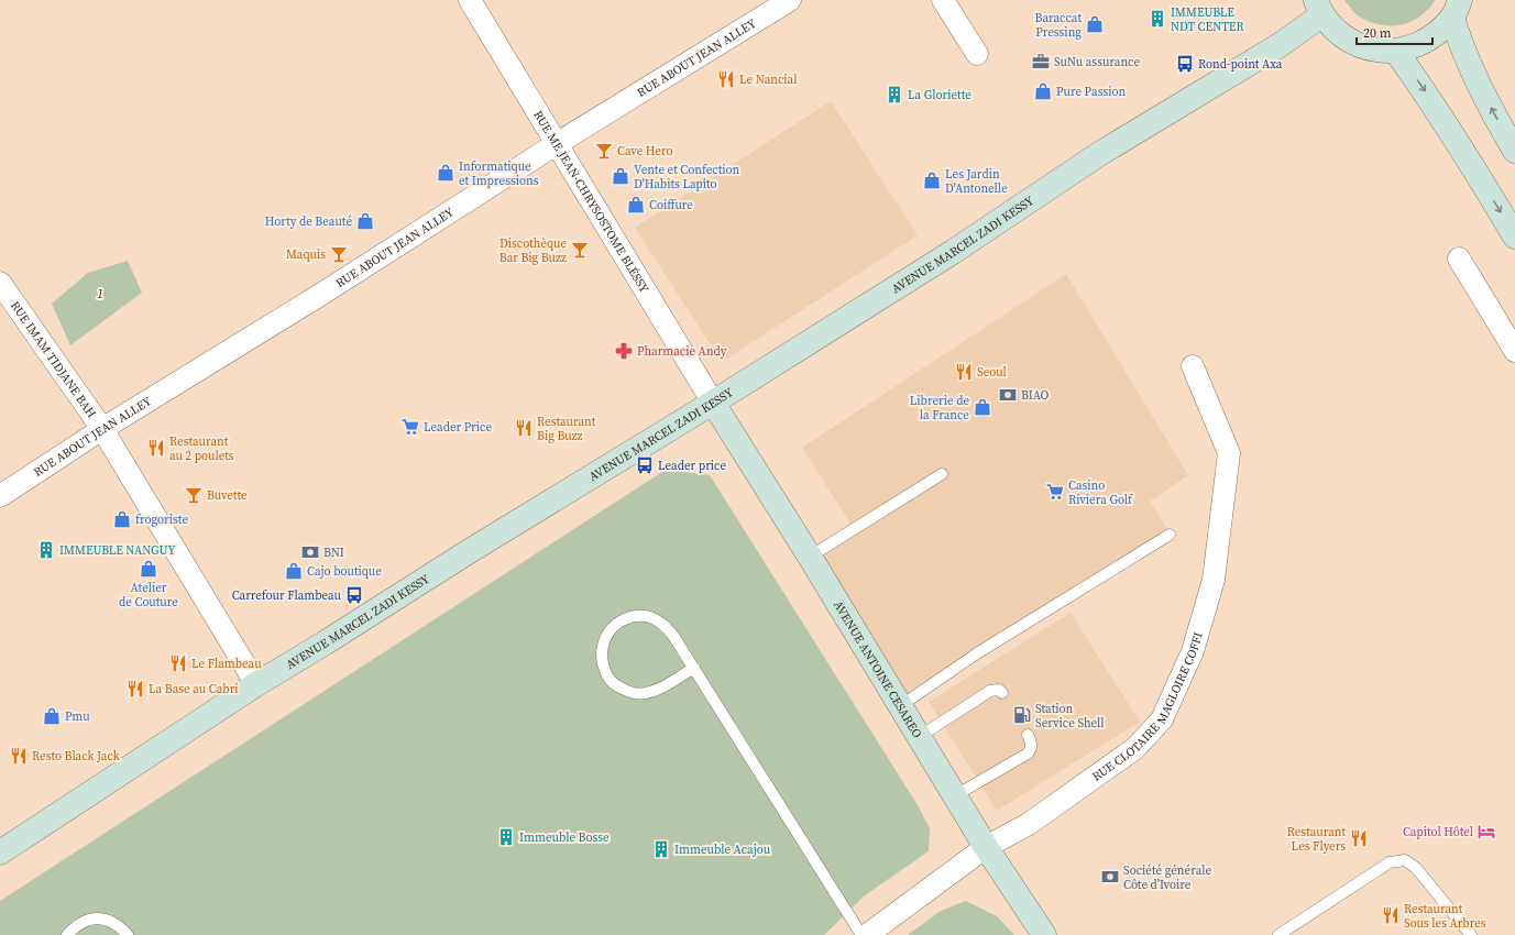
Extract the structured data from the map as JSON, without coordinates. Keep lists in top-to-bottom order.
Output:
{
  "streets": {
    "street": [
      "RUE ABOUT JEAN ALLEY",
      "RUE ME JEAN-CHRYSOSTOME BLÉSSY",
      "AVENUE MARCEL ZADI KESSY",
      "RUE IMAM TIDJANE BAH",
      "AVENUE ANTOINE CESAREO",
      "RUE CLOTAIRE MAGLOIRE COFFI"
    ]
  },
  "crossings": [
    ["RUE ABOUT JEAN ALLEY", "RUE ME JEAN-CHRYSOSTOME BLÉSSY"],
    ["RUE ABOUT JEAN ALLEY", "RUE IMAM TIDJANE BAH"],
    ["RUE ME JEAN-CHRYSOSTOME BLÉSSY", "AVENUE MARCEL ZADI KESSY"],
    ["RUE ME JEAN-CHRYSOSTOME BLÉSSY", "AVENUE ANTOINE CESAREO"],
    ["AVENUE MARCEL ZADI KESSY", "RUE IMAM TIDJANE BAH"],
    ["AVENUE MARCEL ZADI KESSY", "AVENUE ANTOINE CESAREO"],
    ["AVENUE ANTOINE CESAREO", "RUE CLOTAIRE MAGLOIRE COFFI"]
  ],
  "parks": ["1"],
  "places": {
    "building": [
      "IMMEUBLE NDT CENTER",
      "La Gloriette",
      "IMMEUBLE NANGUY",
      "Immeuble Bosse",
      "Immeuble Acajou"
    ],
    "shop": [
      "Baraccat Pressing",
      "Pure Passion",
      "Informatique et Impressions",
      "Vente et Confection D'Habits Lapito",
      "Les Jardin D'Antonelle",
      "Coiffure",
      "Horty de Beauté",
      "Librerie de la France",
      "frogoriste",
      "Atelier de Couture",
      "Cajo boutique",
      "Pmu"
    ],
    "office": ["SuNu assurance"],
    "bus stop": ["Rond-point Axa", "Leader price", "Carrefour Flambeau"],
    "restaurant": [
      "Le Nancial",
      "Seoul",
      "Restaurant Big Buzz",
      "Restaurant au 2 poulets",
      "Le Flambeau",
      "La Base au Cabri",
      "Resto Black Jack",
      "Restaurant Les Flyers",
      "Restaurant Sous les Arbres"
    ],
    "bar": [
      "Cave Hero",
      "Discothèque Bar Big Buzz",
      "Maquis",
      "Buvette"
    ],
    "pharmacy": ["Pharmacie Andy"],
    "bank": ["BIAO", "BNI", "Société générale Côte d’Ivoire"],
    "supermarket": ["Leader Price", "Casino Riviera Golf"],
    "fuel station": ["Station Service Shell"],
    "hotel": ["Capitol Hôtel"]
  },
  "scale_bar": "20 m"
}
